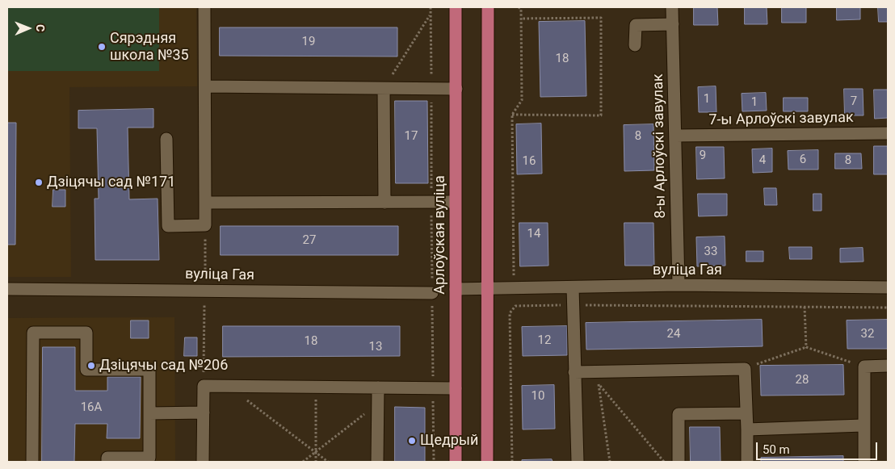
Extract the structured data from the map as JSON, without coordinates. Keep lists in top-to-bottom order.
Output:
{
  "streets": {
    "main road": ["Арлоўская вуліца"],
    "street": ["7-ы Арлоўскі завулак", "8-ы Арлоўскі завулак", "вуліца Гая"]
  },
  "crossings": [
    ["7-ы Арлоўскі завулак", "8-ы Арлоўскі завулак"],
    ["8-ы Арлоўскі завулак", "вуліца Гая"],
    ["Арлоўская вуліца", "вуліца Гая"]
  ],
  "places": [
    "Сярэдняя школа №35",
    "Дзіцячы сад №171",
    "Дзіцячы сад №206",
    "Щедрый"
  ],
  "house_numbers": [
    "19",
    "18",
    "1",
    "7",
    "1",
    "17",
    "8",
    "9",
    "6",
    "4",
    "8",
    "16",
    "14",
    "27",
    "33",
    "24",
    "32",
    "12",
    "18",
    "13",
    "28",
    "10",
    "16А"
  ],
  "scale_bar": "50 m",
  "north": "right"
}
